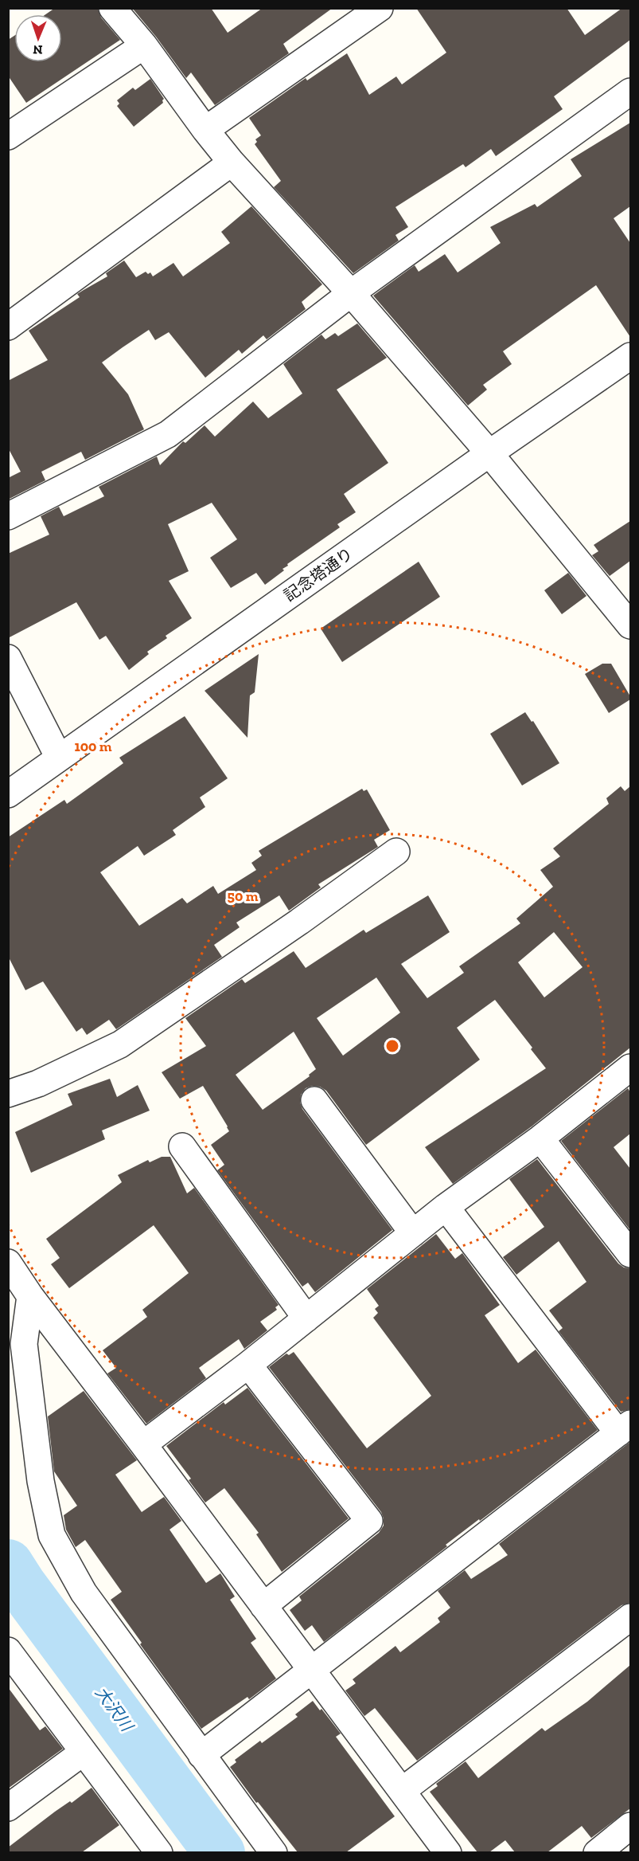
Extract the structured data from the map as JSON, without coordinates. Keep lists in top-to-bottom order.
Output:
{
  "streets": {
    "street": ["記念塔通り"]
  },
  "water": ["大沢川"],
  "north": "bottom",
  "rings": ["100 m", "50 m"]
}
